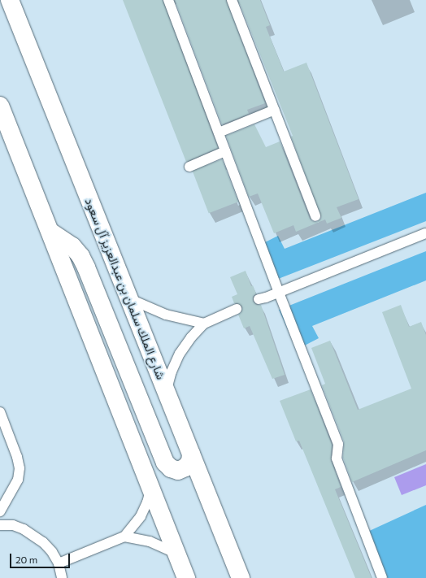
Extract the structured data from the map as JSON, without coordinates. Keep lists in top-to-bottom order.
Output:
{
  "streets": {
    "main road": ["شارع الملك سلمان بن عبدالعزيز آل سعود"]
  },
  "scale_bar": "20 m"
}
